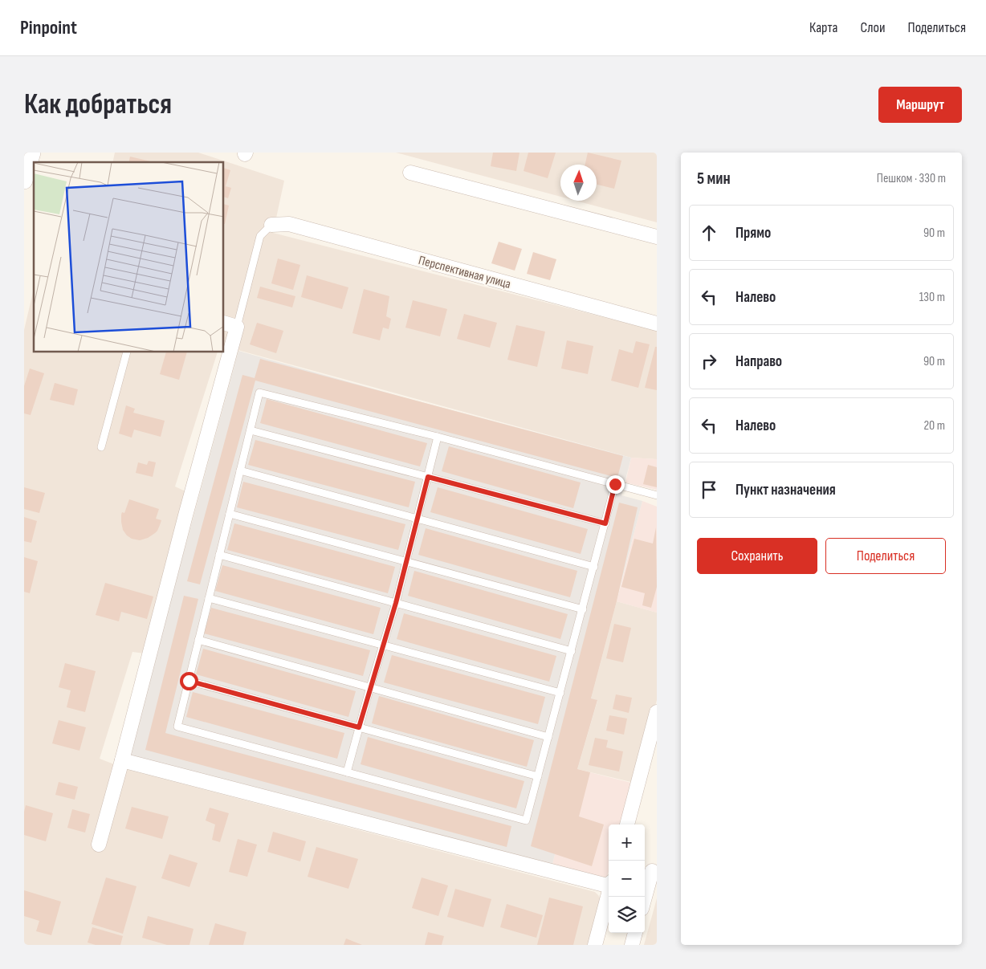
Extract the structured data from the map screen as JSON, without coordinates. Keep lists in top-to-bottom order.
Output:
{
  "streets": {
    "street": ["Перспективная улица"]
  },
  "north": "top",
  "page": {
    "header": "Pinpoint",
    "nav": ["Карта", "Слои", "Поделиться"],
    "buttons": [
      "Маршрут",
      ["Сохранить", "Поделиться"]
    ],
    "title": "Как добраться",
    "heading": ["5 мин", "Пешком · 330 m"],
    "list": [
      ["Прямо", "90 m"],
      ["Налево", "130 m"],
      ["Направо", "90 m"],
      ["Налево", "20 m"],
      "Пункт назначения"
    ],
    "map_buttons": ["+", "−"]
  }
}
